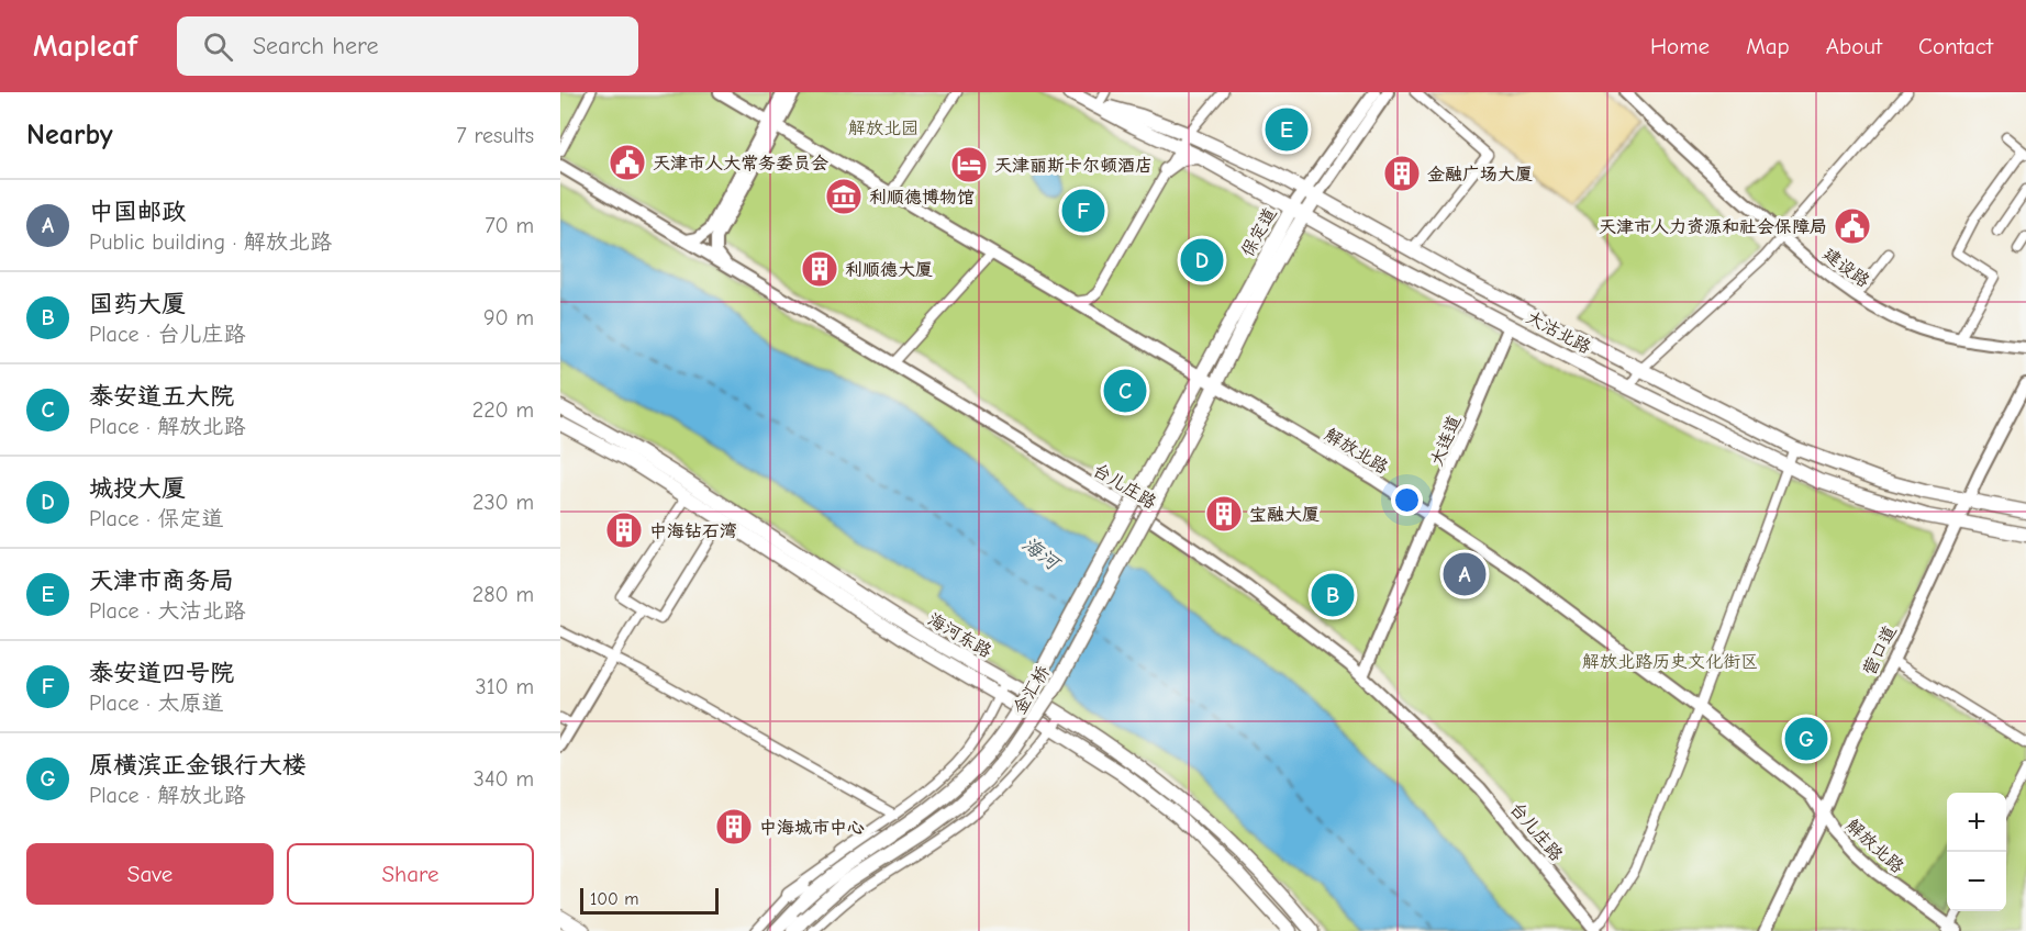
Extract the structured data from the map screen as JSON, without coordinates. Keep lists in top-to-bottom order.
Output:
{
  "streets": {
    "main road": [
      "保定道",
      "大沽北路",
      "海河东路",
      "金汇桥"
    ],
    "street": [
      "建设路",
      "大连道",
      "解放北路",
      "台儿庄路",
      "营口道"
    ]
  },
  "crossings": [
    ["保定道", "解放北路"],
    ["保定道", "金汇桥"],
    ["大沽北路", "大连道"],
    ["大沽北路", "营口道"],
    ["大连道", "解放北路"],
    ["大连道", "台儿庄路"],
    ["解放北路", "营口道"]
  ],
  "water": ["海河"],
  "parks": ["解放北园", "解放北路历史文化街区"],
  "places": {
    "public building": ["天津市人大常务委员会", "天津市人力资源和社会保障局"],
    "hotel": ["天津丽斯卡尔顿酒店"],
    "building": [
      "金融广场大厦",
      "利顺德大厦",
      "宝融大厦",
      "中海钻石湾",
      "中海城市中心"
    ],
    "museum": ["利顺德博物馆"]
  },
  "scale_bar": "100 m",
  "page": {
    "header": "Mapleaf",
    "search": "Search here",
    "nav": [
      "Home",
      "Map",
      "About",
      "Contact"
    ],
    "heading": ["Nearby", "7 results"],
    "pins": [
      "E",
      "F",
      "D",
      "C",
      "A",
      "B",
      "G"
    ],
    "list": [
      {
        "mark": "A",
        "name": "中国邮政",
        "note": "Public building · 解放北路",
        "value": "70 m"
      },
      {
        "mark": "B",
        "name": "国药大厦",
        "note": "Place · 台儿庄路",
        "value": "90 m"
      },
      {
        "mark": "C",
        "name": "泰安道五大院",
        "note": "Place · 解放北路",
        "value": "220 m"
      },
      {
        "mark": "D",
        "name": "城投大厦",
        "note": "Place · 保定道",
        "value": "230 m"
      },
      {
        "mark": "E",
        "name": "天津市商务局",
        "note": "Place · 大沽北路",
        "value": "280 m"
      },
      {
        "mark": "F",
        "name": "泰安道四号院",
        "note": "Place · 太原道",
        "value": "310 m"
      },
      {
        "mark": "G",
        "name": "原横滨正金银行大楼",
        "note": "Place · 解放北路",
        "value": "340 m"
      }
    ],
    "map_buttons": ["+", "−"],
    "buttons": ["Save", "Share"],
    "scale": "100 m"
  }
}
